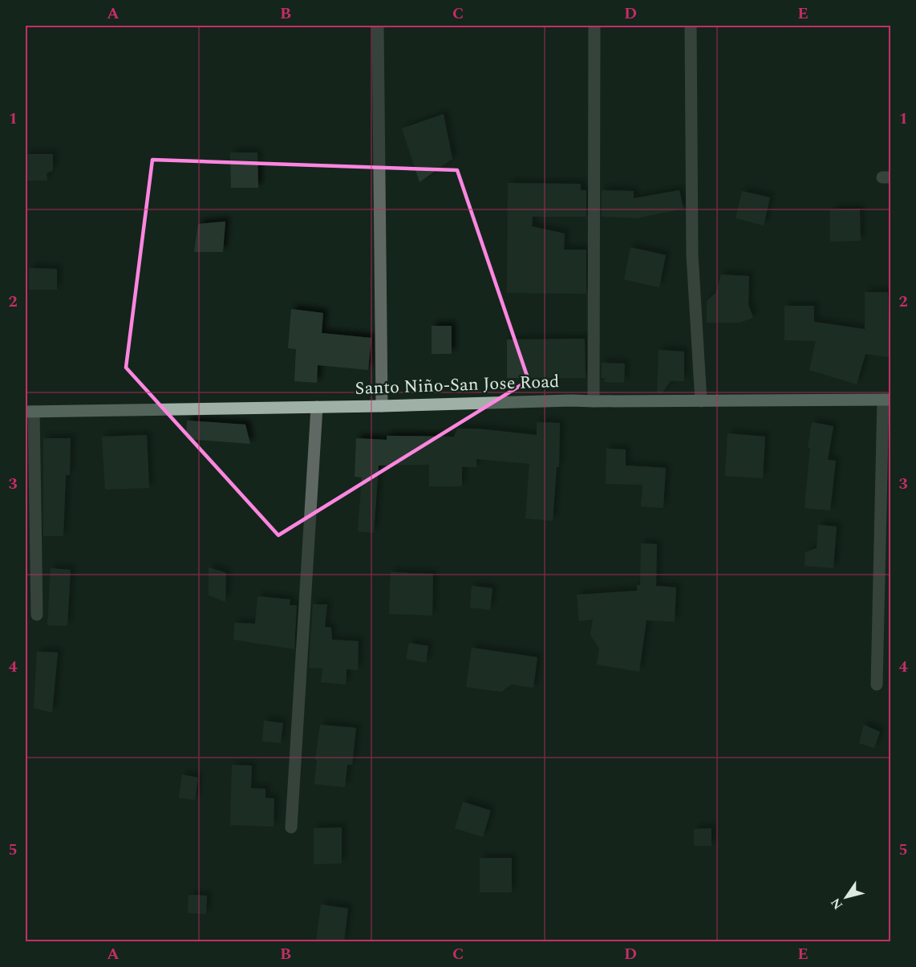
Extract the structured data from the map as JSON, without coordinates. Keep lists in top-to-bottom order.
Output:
{
  "streets": {
    "main road": ["Santo Niño-San Jose Road"]
  },
  "north": "bottom left",
  "grid": {
    "columns": [
      "A",
      "B",
      "C",
      "D",
      "E"
    ],
    "rows": [
      "1",
      "2",
      "3",
      "4",
      "5"
    ]
  }
}
